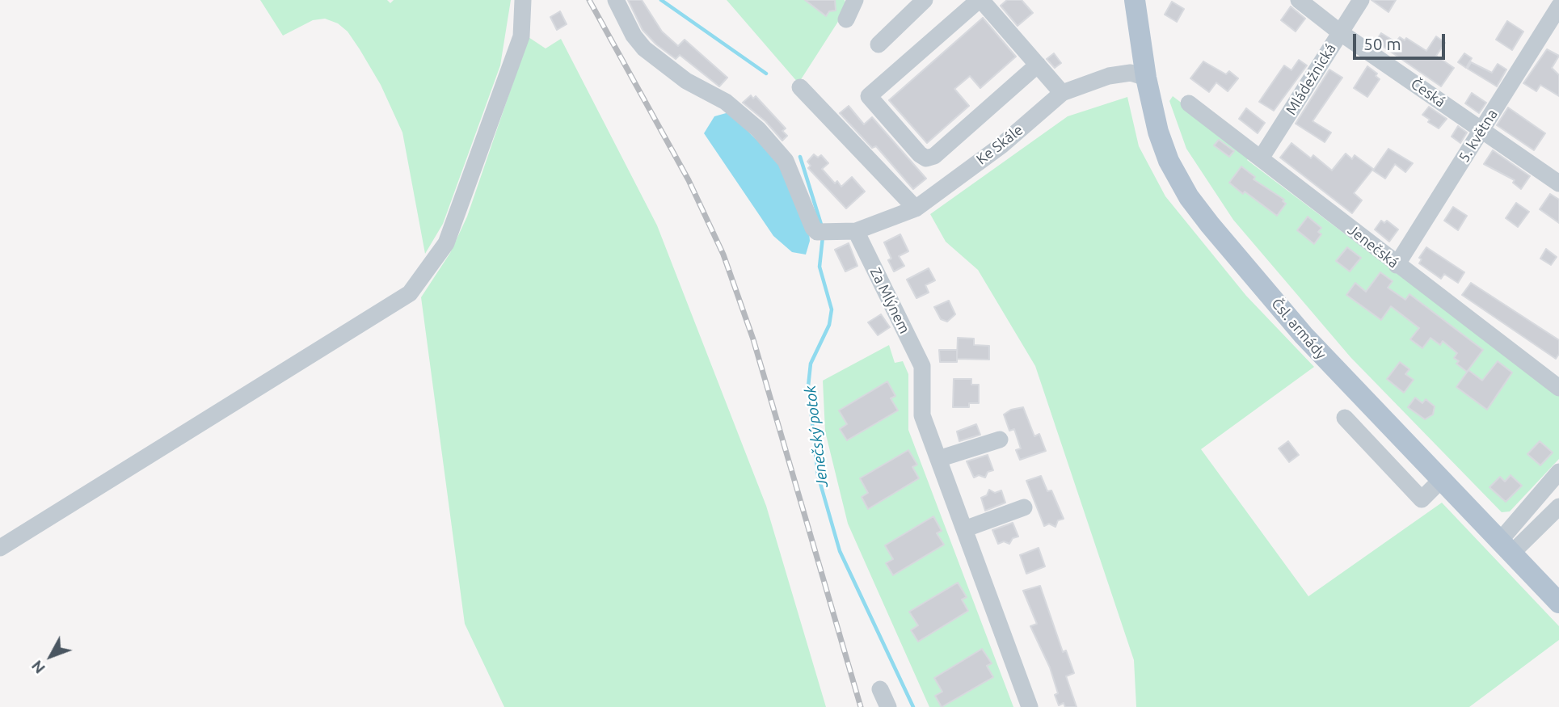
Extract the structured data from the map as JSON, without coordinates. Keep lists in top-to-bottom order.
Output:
{
  "streets": {
    "main road": ["Čsl. armády"],
    "street": [
      "Mládežnická",
      "Česká",
      "5. května",
      "Ke Skále",
      "Jenečská",
      "Za Mlýnem"
    ]
  },
  "crossings": [
    ["Mládežnická", "Česká"],
    ["Mládežnická", "Jenečská"],
    ["Česká", "5. května"],
    ["5. května", "Jenečská"],
    ["Ke Skále", "Za Mlýnem"],
    ["Ke Skále", "Čsl. armády"]
  ],
  "water": ["Jenečský potok"],
  "scale_bar": "50 m",
  "north": "bottom left"
}
